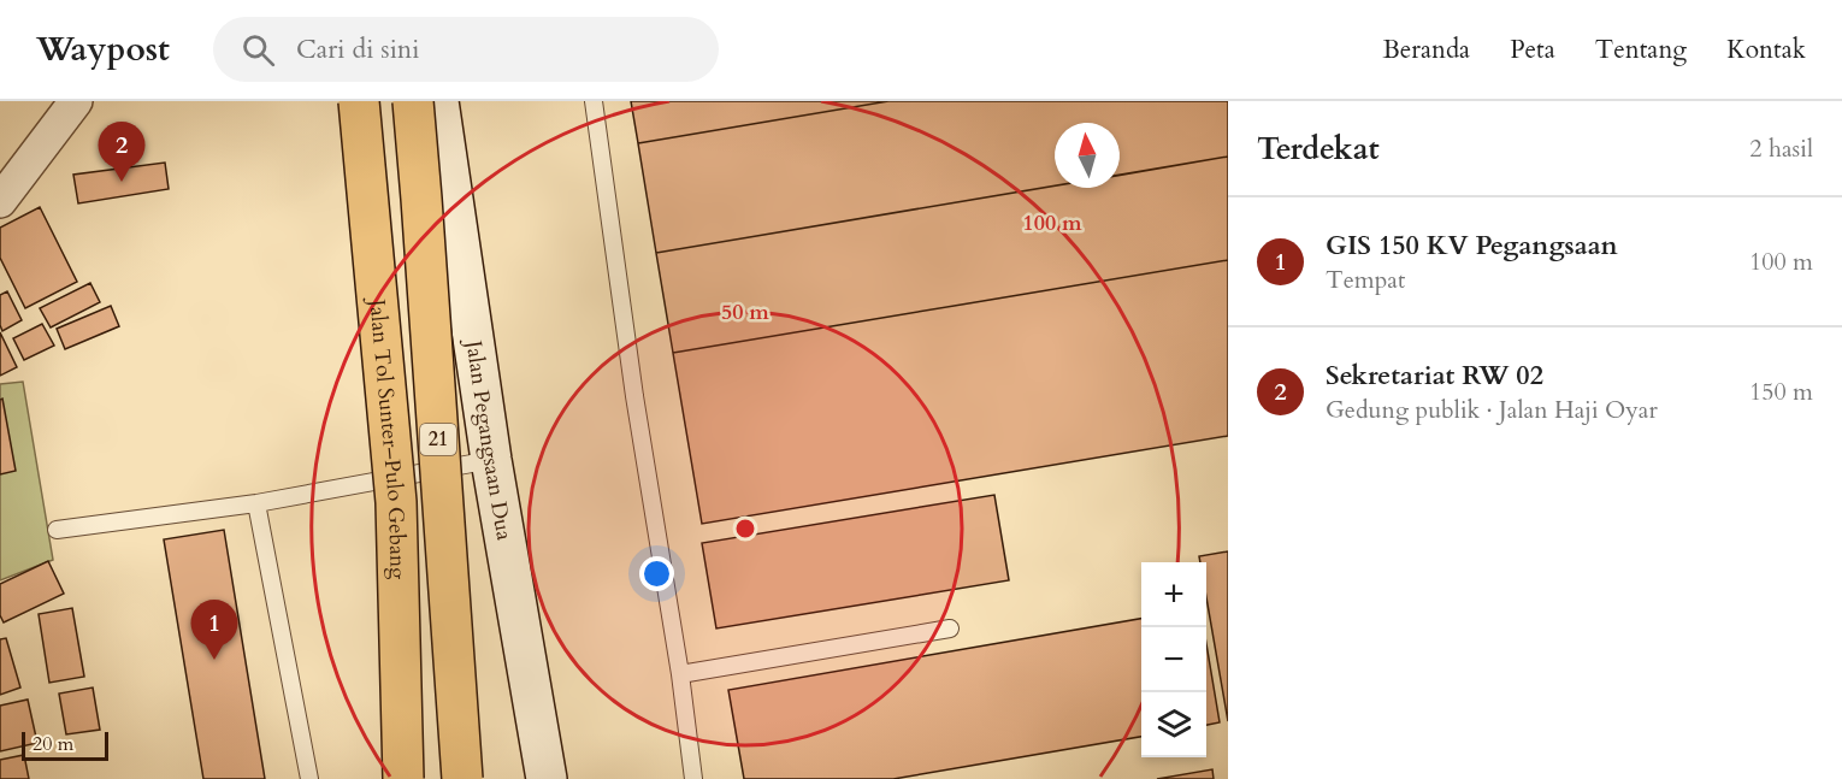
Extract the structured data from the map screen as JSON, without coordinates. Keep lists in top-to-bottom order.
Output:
{
  "streets": {
    "highway": ["Jalan Tol Sunter–Pulo Gebang", "21"],
    "main road": ["Jalan Pegangsaan Dua"]
  },
  "scale_bar": "20 m",
  "north": "top",
  "page": {
    "header": "Waypost",
    "search": "Cari di sini",
    "nav": [
      "Beranda",
      "Peta",
      "Tentang",
      "Kontak"
    ],
    "heading": ["Terdekat", "2 hasil"],
    "pins": ["2", "1"],
    "list": [
      {
        "mark": "1",
        "name": "GIS 150 KV Pegangsaan",
        "note": "Tempat",
        "value": "100 m"
      },
      {
        "mark": "2",
        "name": "Sekretariat RW 02",
        "note": "Gedung publik · Jalan Haji Oyar",
        "value": "150 m"
      }
    ],
    "map_buttons": ["+", "−"],
    "scale": "20 m"
  },
  "rings": ["100 m", "50 m"]
}
